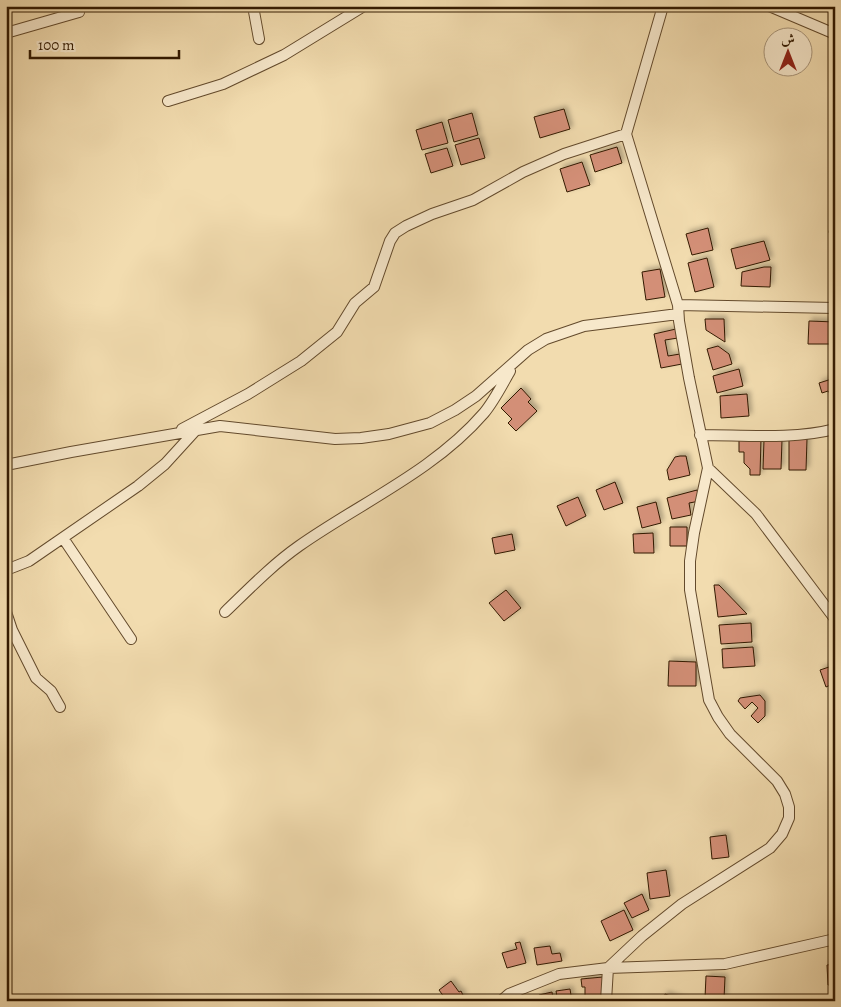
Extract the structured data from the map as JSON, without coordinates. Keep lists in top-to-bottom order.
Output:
{
  "scale_bar": "100 m",
  "north": "top"
}
